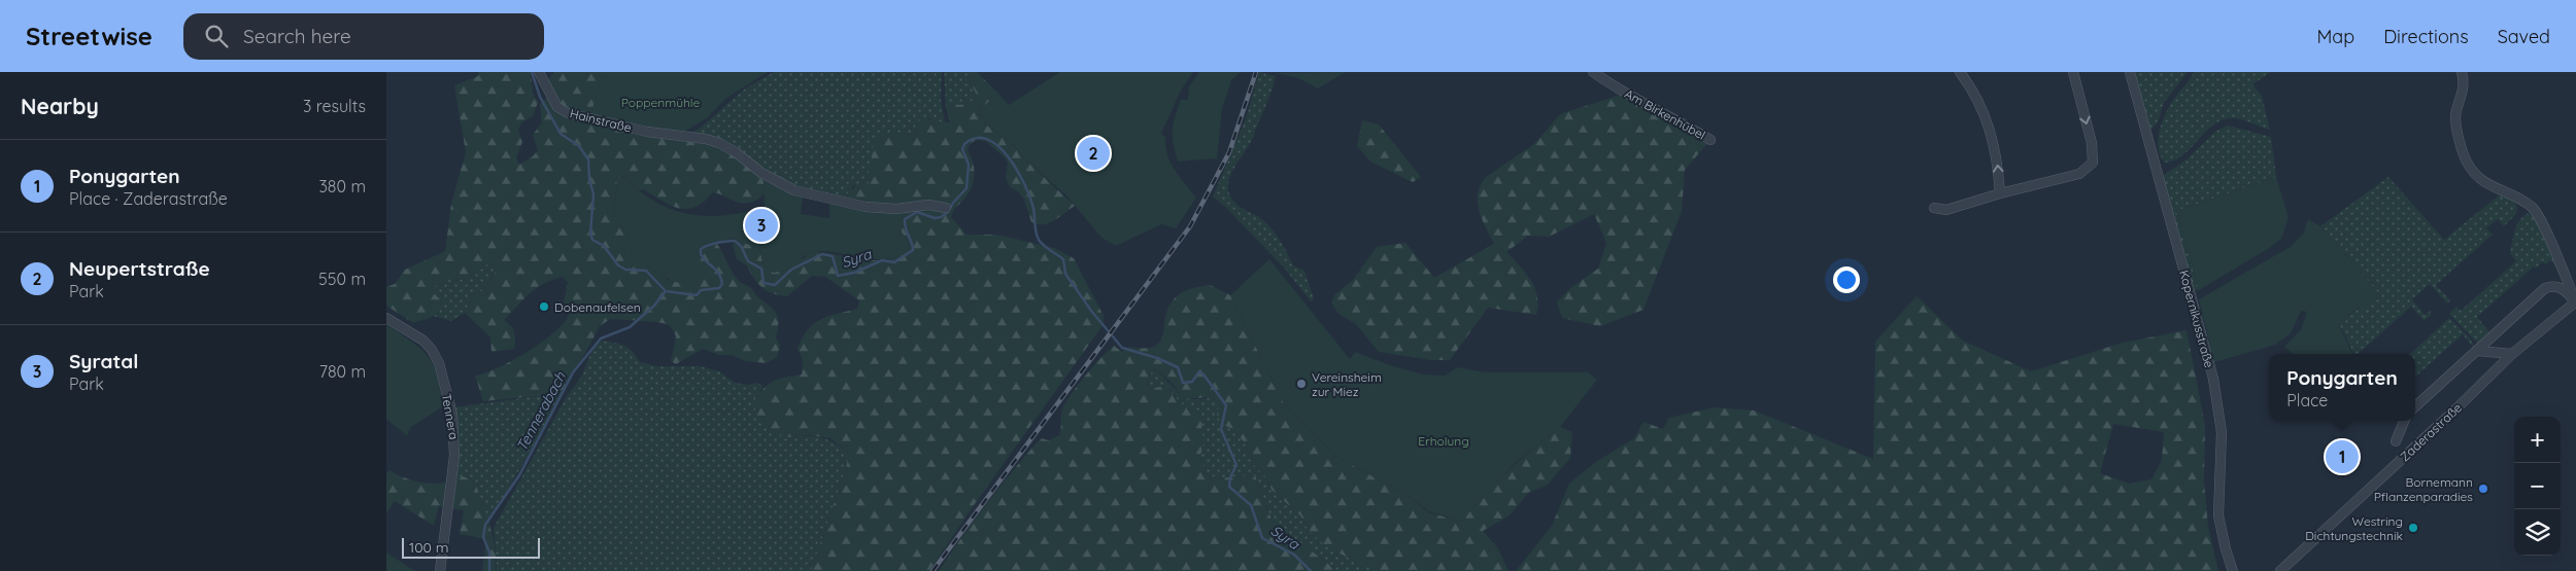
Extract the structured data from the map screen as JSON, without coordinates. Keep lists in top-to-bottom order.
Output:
{
  "streets": {
    "street": [
      "Am Birkenhübel",
      "Hainstraße",
      "Kopernikusstraße",
      "Tennera",
      "Zaderastraße"
    ]
  },
  "water": ["Syra", "Tennerabach"],
  "parks": ["Poppenmühle", "Erholung"],
  "places": [
    "Dobenaufelsen",
    "Vereinsheim zur Miez",
    "Bornemann Pflanzenparadies",
    "Westring Dichtungstechnik"
  ],
  "scale_bar": "100 m",
  "page": {
    "header": "Streetwise",
    "search": "Search here",
    "nav": ["Map", "Directions", "Saved"],
    "heading": ["Nearby", "3 results"],
    "pins": ["2", "3", "1"],
    "list": [
      {
        "mark": "1",
        "name": "Ponygarten",
        "note": "Place · Zaderastraße",
        "value": "380 m"
      },
      {
        "mark": "2",
        "name": "Neupertstraße",
        "note": "Park",
        "value": "550 m"
      },
      {
        "mark": "3",
        "name": "Syratal",
        "note": "Park",
        "value": "780 m"
      }
    ],
    "popup": ["Ponygarten", "Place"],
    "map_buttons": ["+", "−"],
    "scale": "100 m"
  }
}
